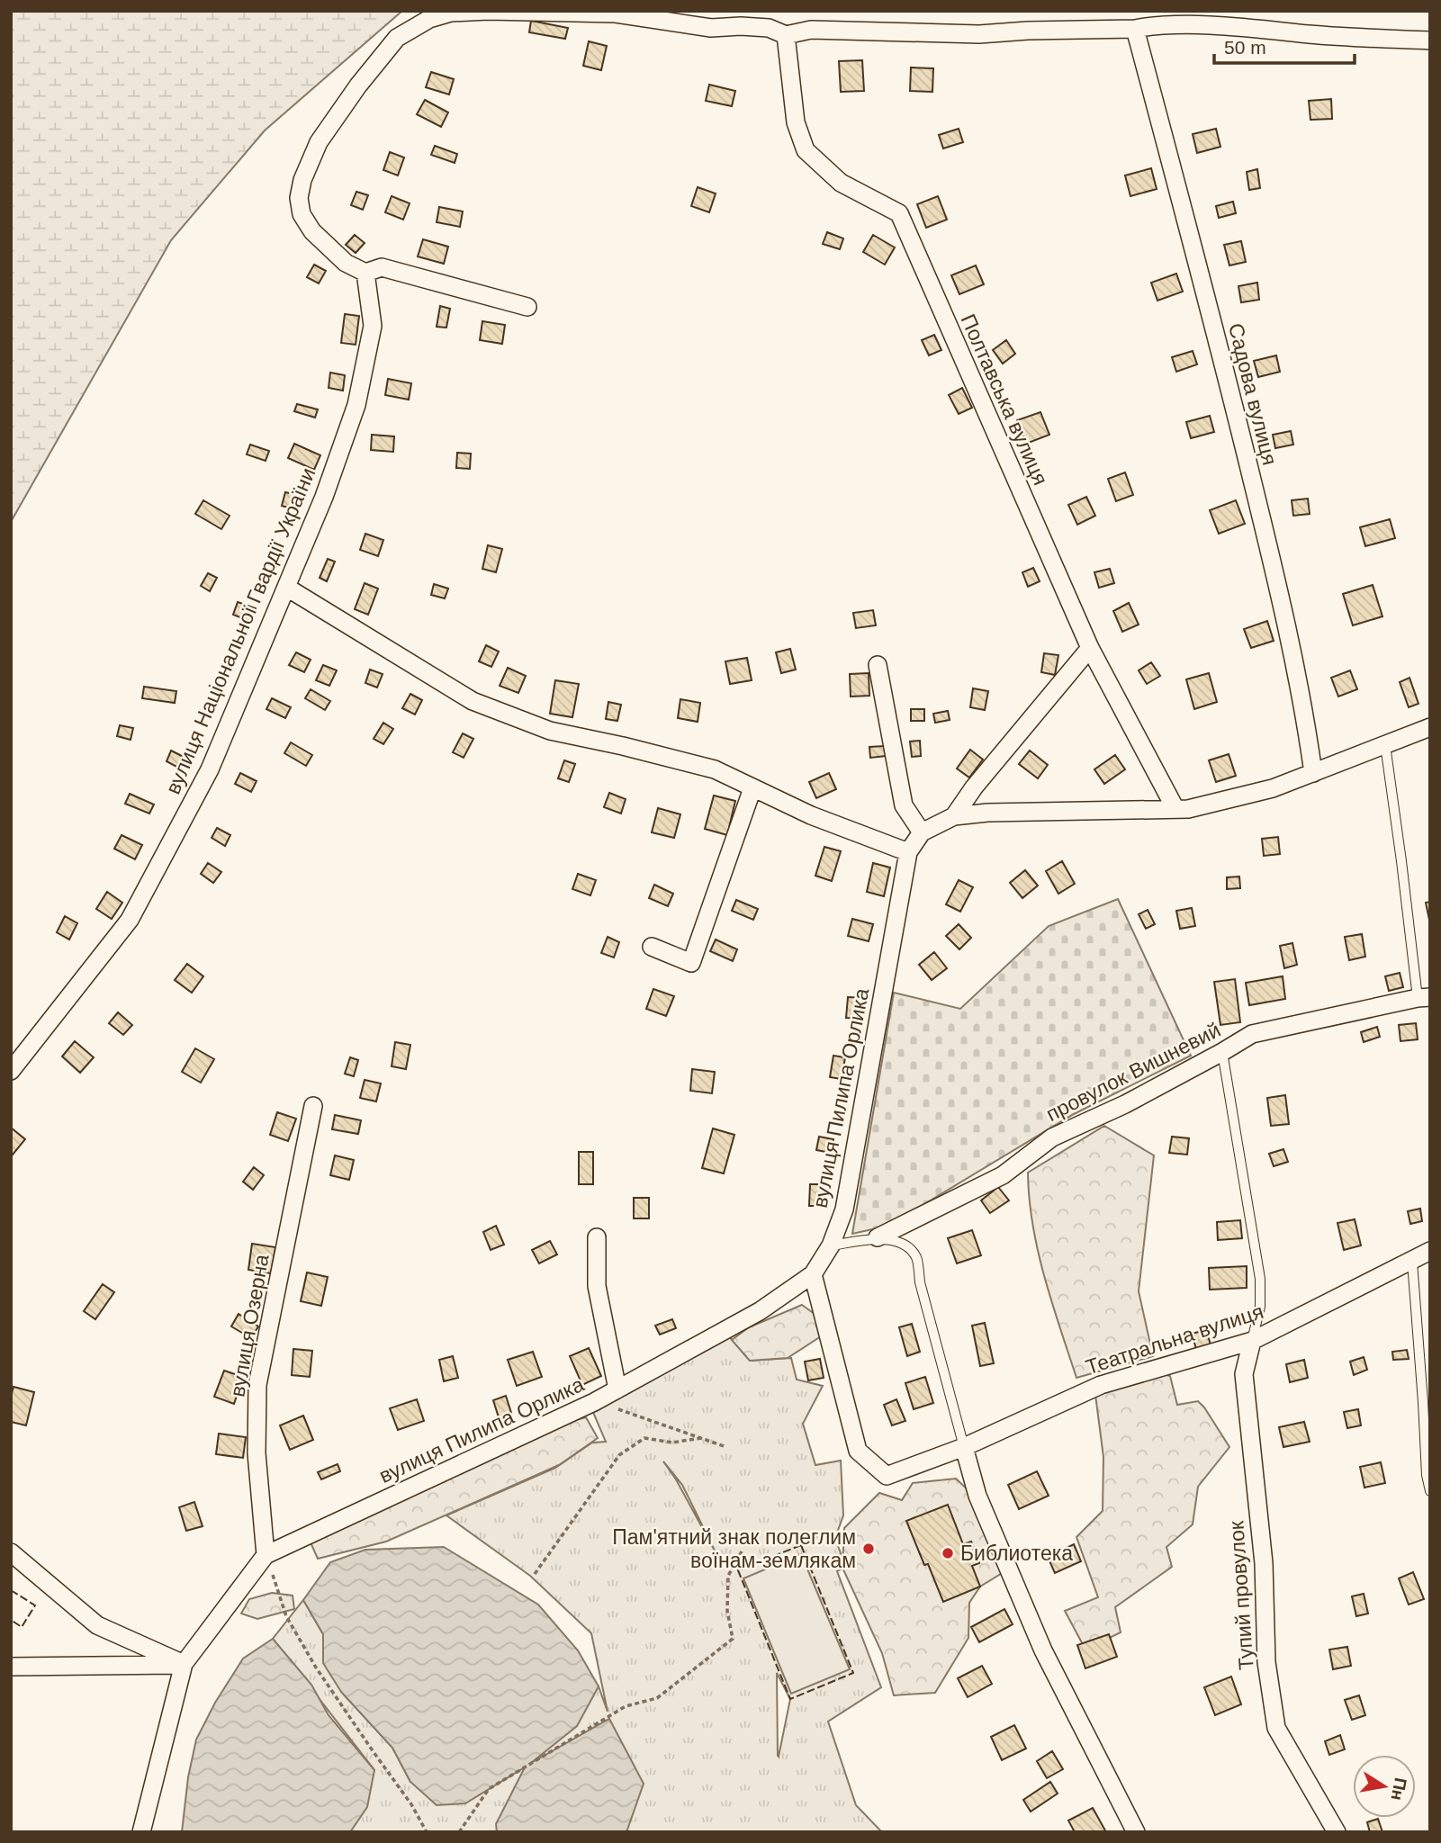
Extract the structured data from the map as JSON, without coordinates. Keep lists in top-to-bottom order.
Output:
{
  "streets": {
    "street": [
      "Садова вулиця",
      "Полтавська вулиця",
      "вулиця Національної Гвардії України",
      "провулок Вишневий",
      "вулиця Пилипа Орлика",
      "вулиця Озерна",
      "Театральна вулиця",
      "Тупий провулок"
    ]
  },
  "crossings": [
    ["Садова вулиця", "вулиця Пилипа Орлика"],
    ["Полтавська вулиця", "вулиця Пилипа Орлика"],
    ["вулиця Пилипа Орлика", "вулиця Озерна"],
    ["вулиця Пилипа Орлика", "Театральна вулиця"],
    ["Театральна вулиця", "Тупий провулок"]
  ],
  "places": ["Пам'ятний знак полеглим воїнам-землякам", "Библиотека"],
  "scale_bar": "50 m",
  "north": "right"
}
